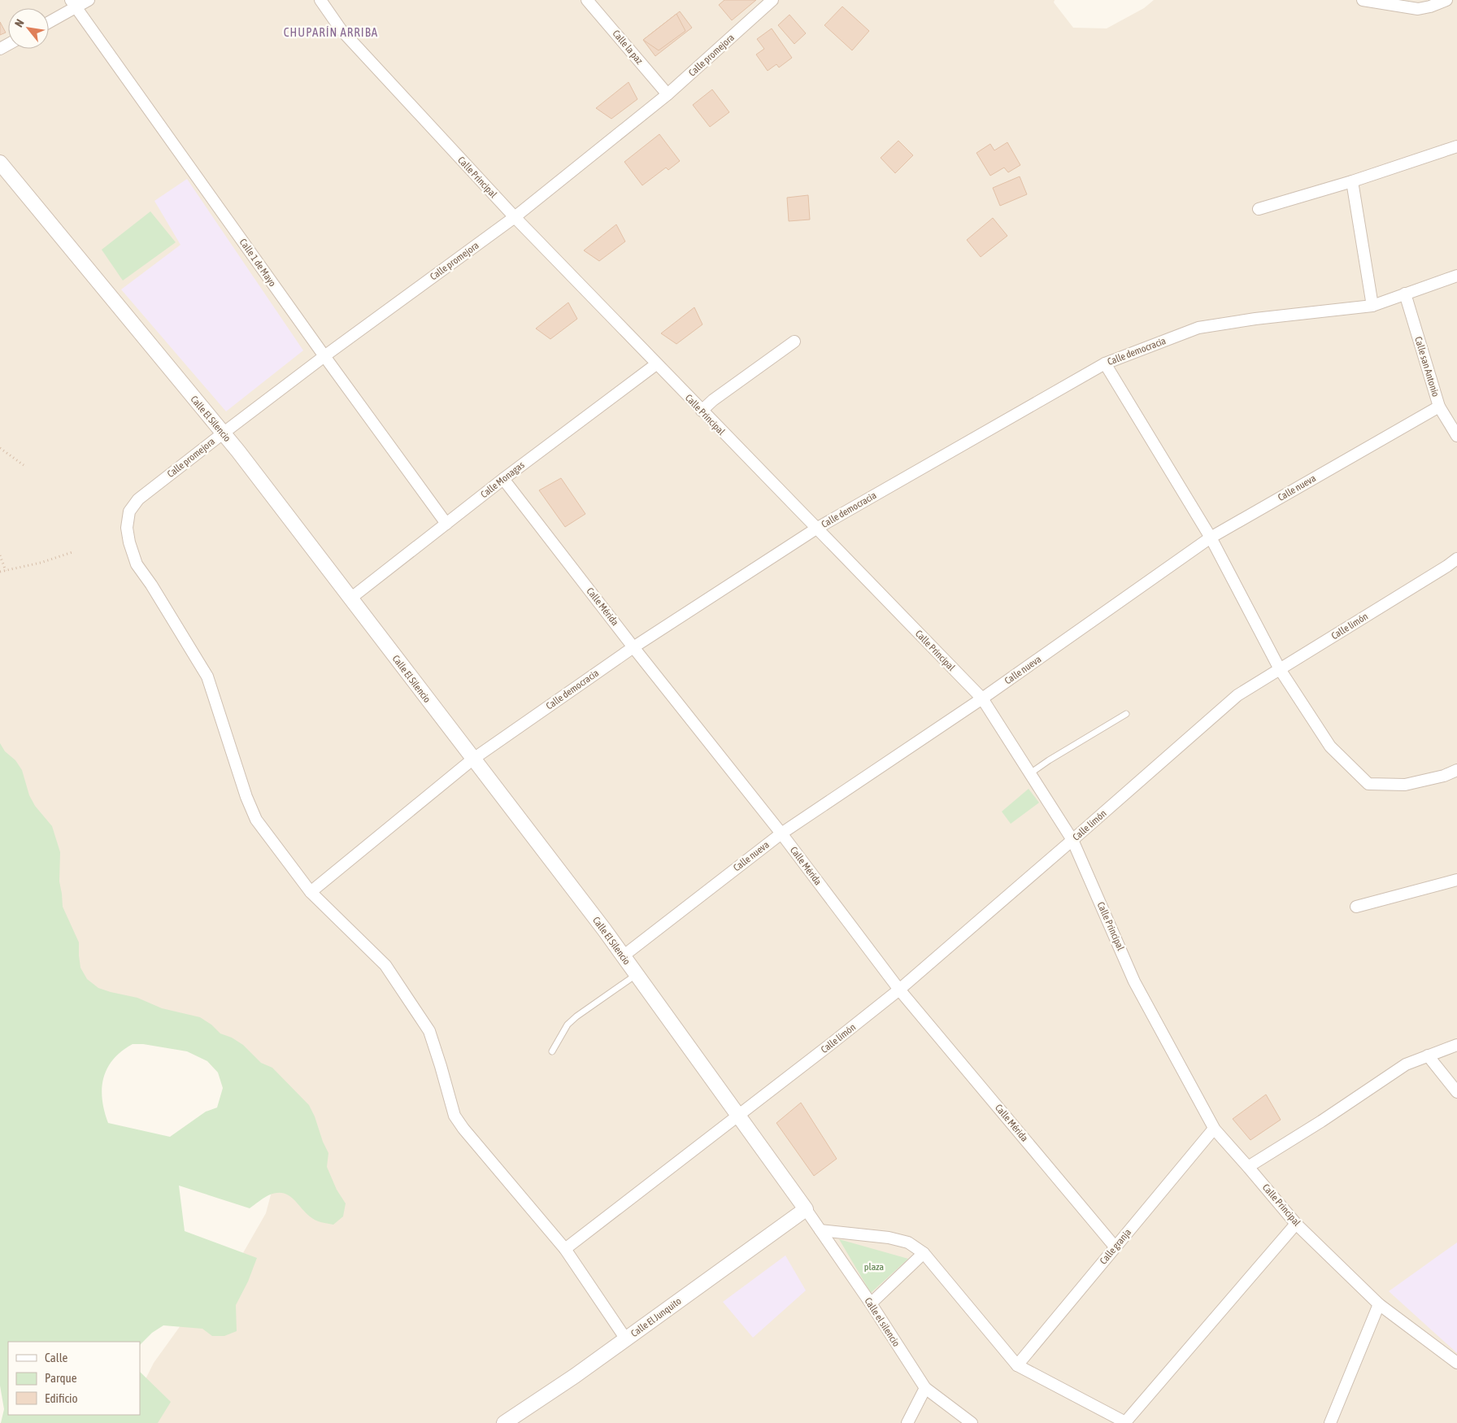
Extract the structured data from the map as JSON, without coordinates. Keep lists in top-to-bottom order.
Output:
{
  "streets": {
    "street": [
      "Calle la paz",
      "Calle promejora",
      "Calle Principal",
      "Calle 1 de Mayo",
      "Calle democracia",
      "Calle san Antonio",
      "Calle El Silencio",
      "Calle Monagas",
      "Calle nueva",
      "Calle Mérida",
      "Calle limón",
      "Calle granja",
      "Calle El Junquito",
      "Calle el silencio"
    ]
  },
  "crossings": [
    ["Calle la paz", "Calle promejora"],
    ["Calle promejora", "Calle Principal"],
    ["Calle promejora", "Calle 1 de Mayo"],
    ["Calle promejora", "Calle democracia"],
    ["Calle promejora", "Calle El Silencio"],
    ["Calle Principal", "Calle democracia"],
    ["Calle Principal", "Calle Monagas"],
    ["Calle Principal", "Calle nueva"],
    ["Calle Principal", "Calle limón"],
    ["Calle Principal", "Calle granja"],
    ["Calle 1 de Mayo", "Calle Monagas"],
    ["Calle democracia", "Calle san Antonio"],
    ["Calle democracia", "Calle El Silencio"],
    ["Calle democracia", "Calle Mérida"],
    ["Calle san Antonio", "Calle nueva"],
    ["Calle El Silencio", "Calle Monagas"],
    ["Calle El Silencio", "Calle nueva"],
    ["Calle El Silencio", "Calle limón"],
    ["Calle El Silencio", "Calle El Junquito"],
    ["Calle El Silencio", "Calle el silencio"],
    ["Calle Monagas", "Calle Mérida"],
    ["Calle nueva", "Calle Mérida"],
    ["Calle Mérida", "Calle limón"],
    ["Calle Mérida", "Calle granja"],
    ["Calle El Junquito", "Calle el silencio"]
  ],
  "districts": ["CHUPARÍN ARRIBA"],
  "parks": ["plaza"],
  "legend": ["Calle", "Parque", "Edificio"],
  "north": "top left"
}
